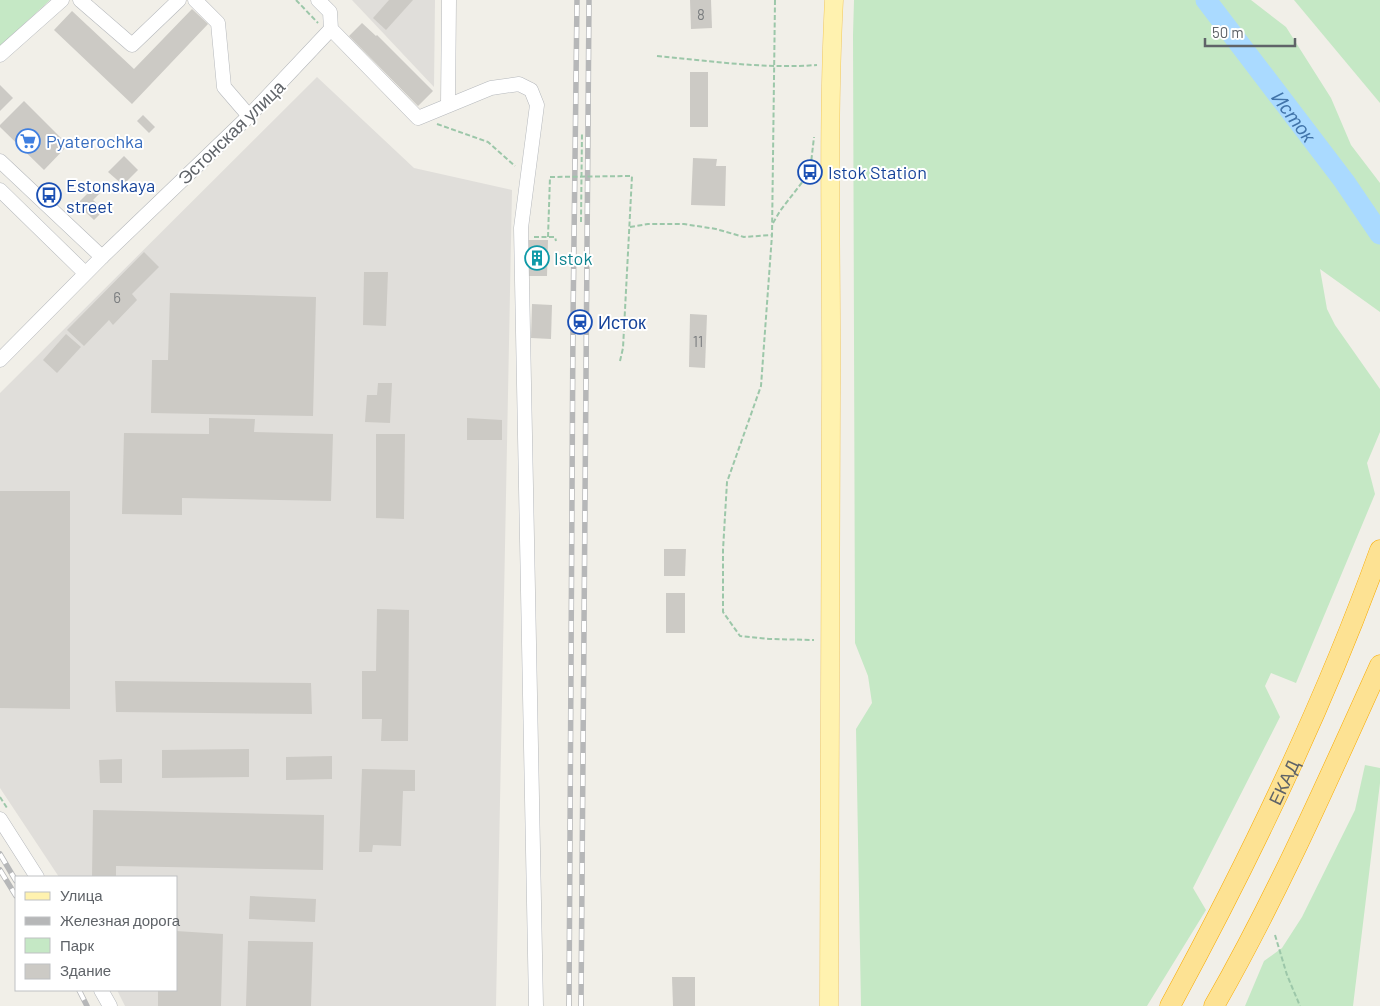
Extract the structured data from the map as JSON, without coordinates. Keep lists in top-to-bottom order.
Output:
{
  "streets": {
    "highway": ["ЕКАД"],
    "street": ["Эстонская улица"]
  },
  "water": ["Исток"],
  "places": {
    "supermarket": ["Pyaterochka"],
    "bus stop": ["Istok Station", "Estonskaya street"],
    "building": ["Istok"],
    "station": ["Исток"]
  },
  "house_numbers": ["8", "6", "11"],
  "legend": [
    "Улица",
    "Железная дорога",
    "Парк",
    "Здание"
  ],
  "scale_bar": "50 m"
}
